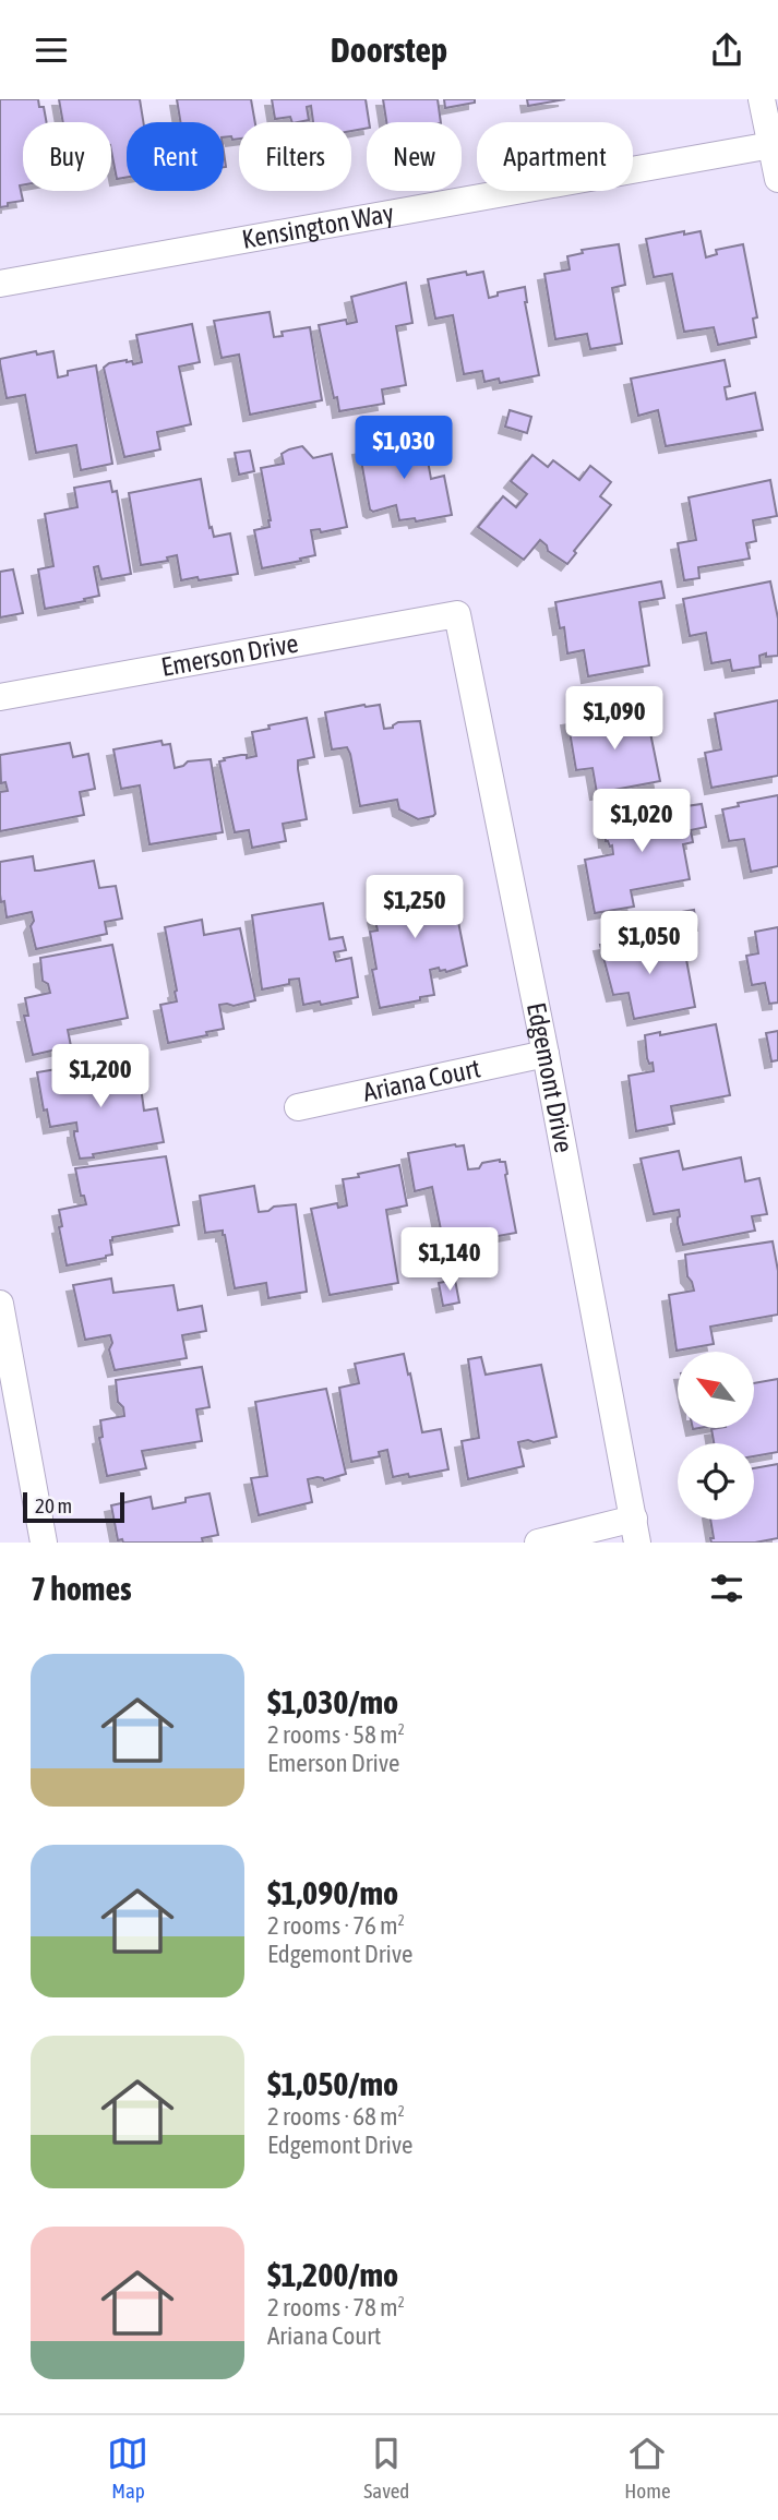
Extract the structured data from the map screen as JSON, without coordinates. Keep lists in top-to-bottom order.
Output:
{
  "streets": {
    "street": [
      "Kensington Way",
      "Emerson Drive",
      "Edgemont Drive",
      "Ariana Court"
    ]
  },
  "crossings": [
    ["Emerson Drive", "Edgemont Drive"],
    ["Edgemont Drive", "Ariana Court"]
  ],
  "scale_bar": "20 m",
  "north": "top left",
  "page": {
    "header": "Doorstep",
    "chip": [
      "Buy",
      "Rent",
      "Filters",
      "New",
      "Apartment"
    ],
    "price": [
      "$1,030",
      "$1,090",
      "$1,020",
      "$1,250",
      "$1,050",
      "$1,200",
      "$1,140"
    ],
    "scale": "20 m",
    "heading": "7 homes",
    "list": [
      {
        "name": "$1,030/mo",
        "note": "2 rooms · 58 m² · Emerson Drive"
      },
      {
        "name": "$1,090/mo",
        "note": "2 rooms · 76 m² · Edgemont Drive"
      },
      {
        "name": "$1,050/mo",
        "note": "2 rooms · 68 m² · Edgemont Drive"
      },
      {
        "name": "$1,200/mo",
        "note": "2 rooms · 78 m² · Ariana Court"
      }
    ],
    "tabs": ["Map", "Saved", "Home"]
  }
}
